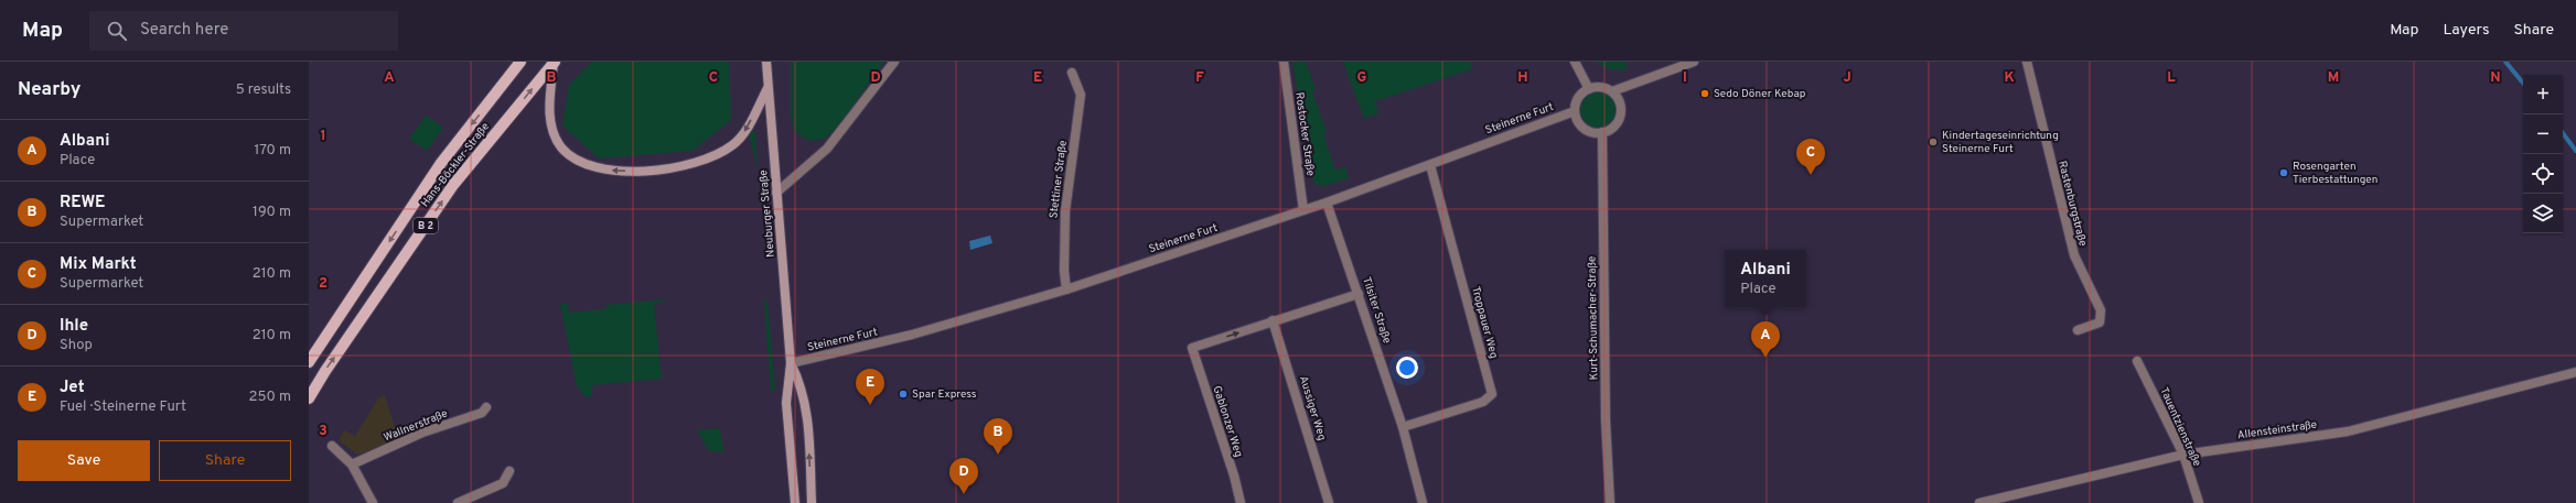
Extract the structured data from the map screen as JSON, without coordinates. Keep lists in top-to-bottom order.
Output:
{
  "streets": {
    "main road": ["Hans-Böckler-Straße", "B 2"],
    "street": [
      "Steinerne Furt",
      "Rostocker Straße",
      "Stettiner Straße",
      "Rastenburgstraße",
      "Neuburger Straße",
      "Tilsiter Straße",
      "Kurt-Schumacher-Straße",
      "Troppauer Weg",
      "Aussiger Weg",
      "Gablonzer Weg",
      "Wallnerstraße",
      "Tauentzienstraße",
      "Allensteinstraße"
    ]
  },
  "crossings": [
    ["Steinerne Furt", "Rostocker Straße"],
    ["Steinerne Furt", "Stettiner Straße"],
    ["Steinerne Furt", "Neuburger Straße"],
    ["Steinerne Furt", "Tilsiter Straße"],
    ["Steinerne Furt", "Kurt-Schumacher-Straße"],
    ["Steinerne Furt", "Troppauer Weg"],
    ["Tilsiter Straße", "Troppauer Weg"],
    ["Aussiger Weg", "Gablonzer Weg"],
    ["Tauentzienstraße", "Allensteinstraße"]
  ],
  "places": [
    "Sedo Döner Kebap",
    "Kindertageseinrichtung Steinerne Furt",
    "Rosengarten Tierbestattungen",
    "Spar Express"
  ],
  "page": {
    "header": "Map",
    "search": "Search here",
    "nav": ["Map", "Layers", "Share"],
    "heading": ["Nearby", "5 results"],
    "map_buttons": ["+", "−"],
    "list": [
      {
        "mark": "A",
        "name": "Albani",
        "note": "Place",
        "value": "170 m"
      },
      {
        "mark": "B",
        "name": "REWE",
        "note": "Supermarket",
        "value": "190 m"
      },
      {
        "mark": "C",
        "name": "Mix Markt",
        "note": "Supermarket",
        "value": "210 m"
      },
      {
        "mark": "D",
        "name": "Ihle",
        "note": "Shop",
        "value": "210 m"
      },
      {
        "mark": "E",
        "name": "Jet",
        "note": "Fuel · Steinerne Furt",
        "value": "250 m"
      }
    ],
    "pins": [
      "C",
      "A",
      "E",
      "B",
      "D"
    ],
    "popup": ["Albani", "Place"],
    "buttons": ["Save", "Share"]
  },
  "grid": {
    "columns": [
      "A",
      "B",
      "C",
      "D",
      "E",
      "F",
      "G",
      "H",
      "I",
      "J",
      "K",
      "L",
      "M",
      "N"
    ],
    "rows": ["1", "2", "3"]
  }
}
